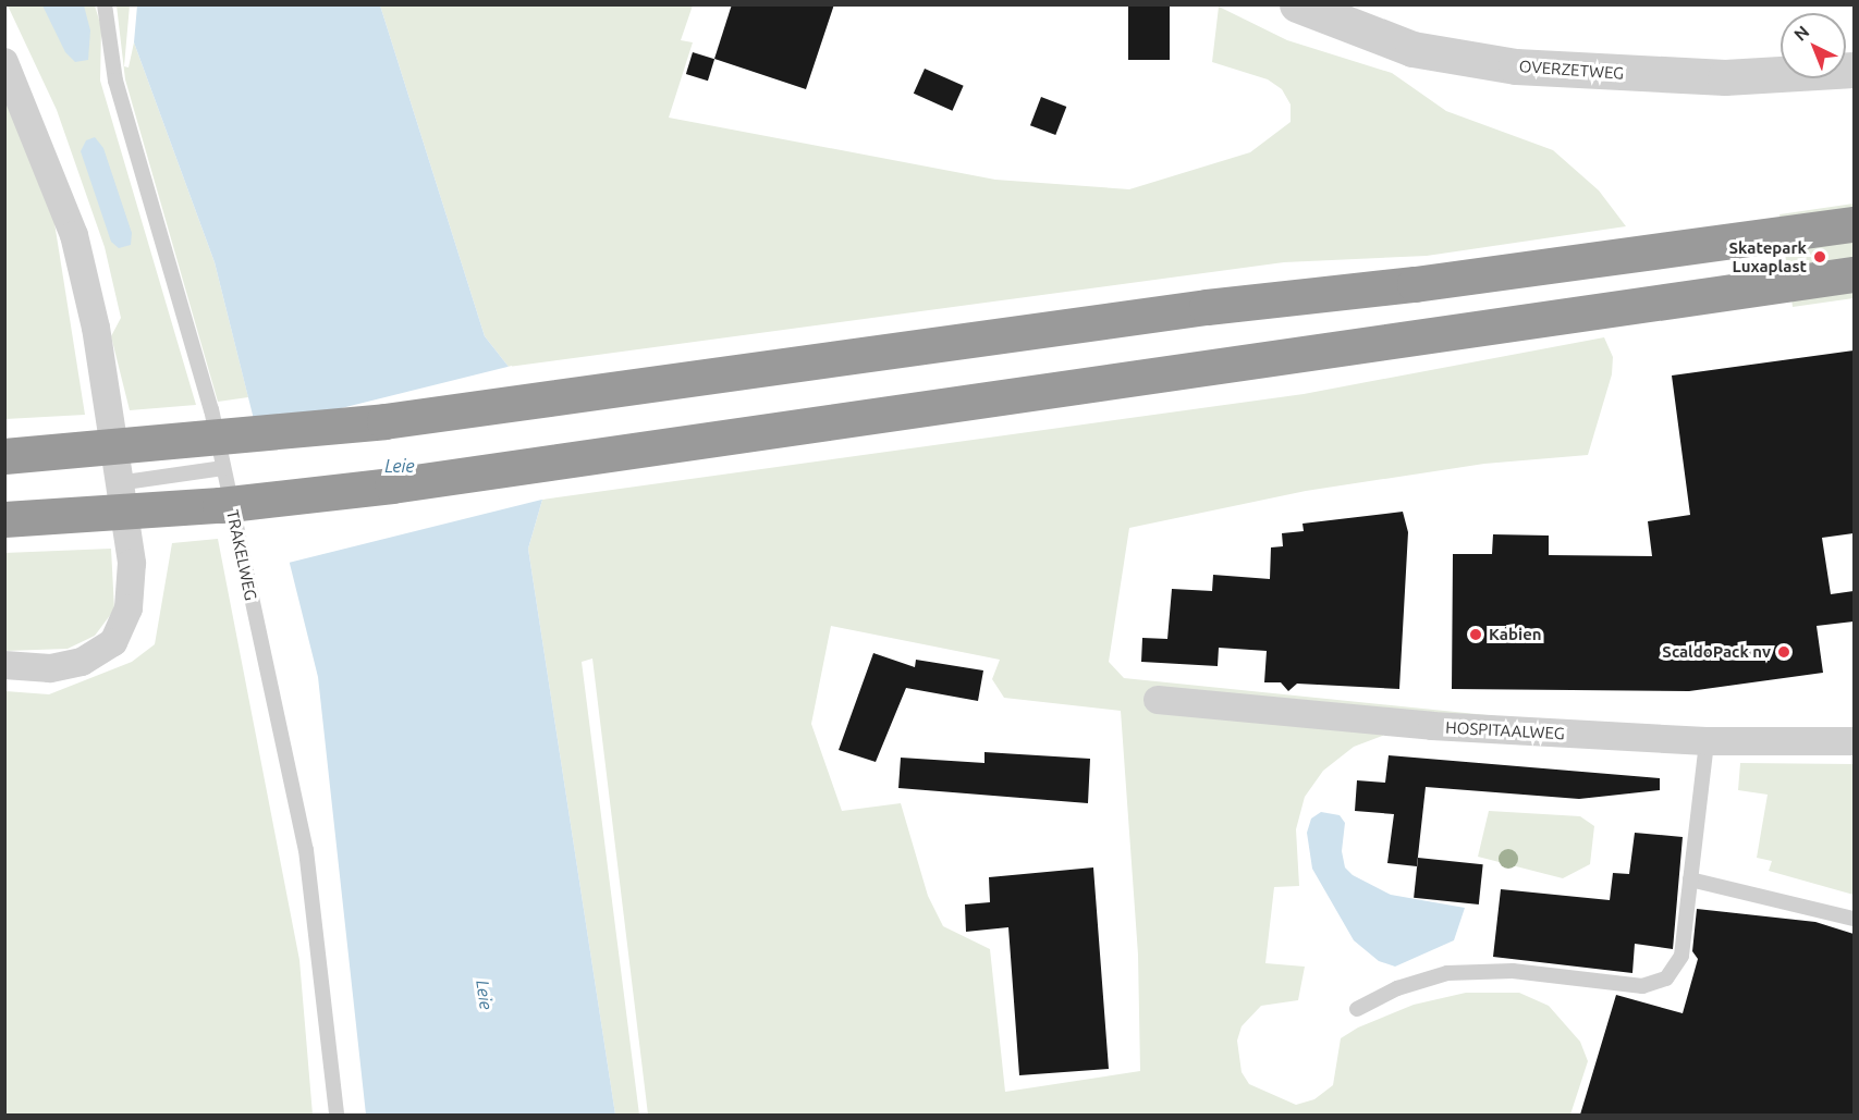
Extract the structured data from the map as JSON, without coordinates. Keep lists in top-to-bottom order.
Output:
{
  "streets": {
    "street": ["OVERZETWEG", "HOSPITAALWEG"],
    "lane": ["TRAKELWEG"]
  },
  "water": ["Leie"],
  "places": ["Skatepark Luxaplast", "Kabien", "ScaldoPack nv"],
  "north": "top left"
}
